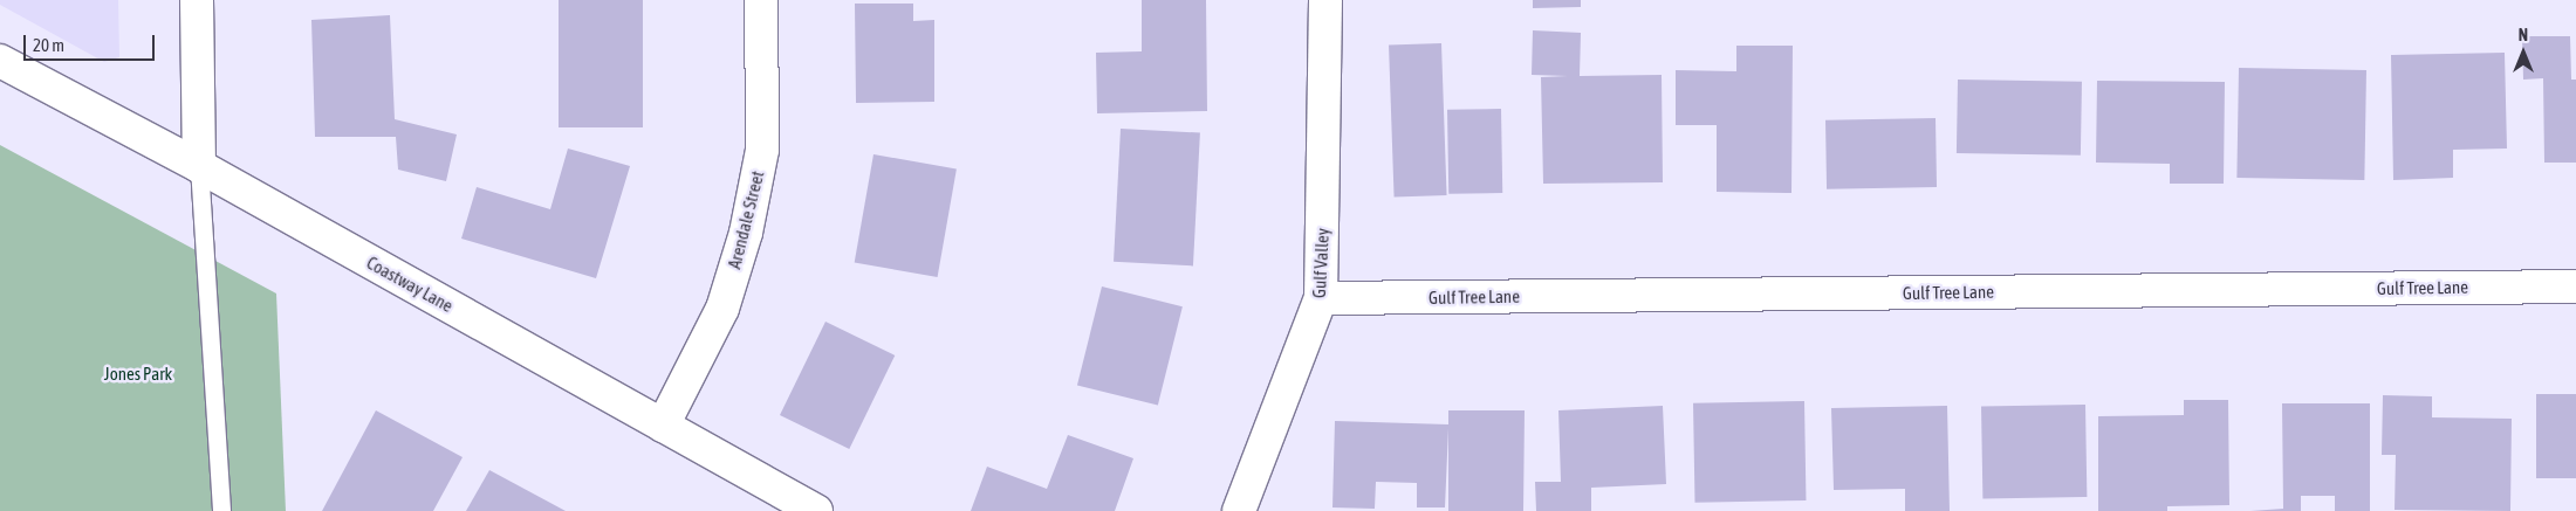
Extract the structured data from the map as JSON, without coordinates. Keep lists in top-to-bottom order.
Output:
{
  "streets": {
    "street": [
      "Arendale Street",
      "Gulf Valley",
      "Coastway Lane",
      "Gulf Tree Lane"
    ]
  },
  "crossings": [
    ["Arendale Street", "Coastway Lane"],
    ["Gulf Valley", "Gulf Tree Lane"]
  ],
  "parks": ["Jones Park"],
  "scale_bar": "20 m",
  "north": "top"
}
